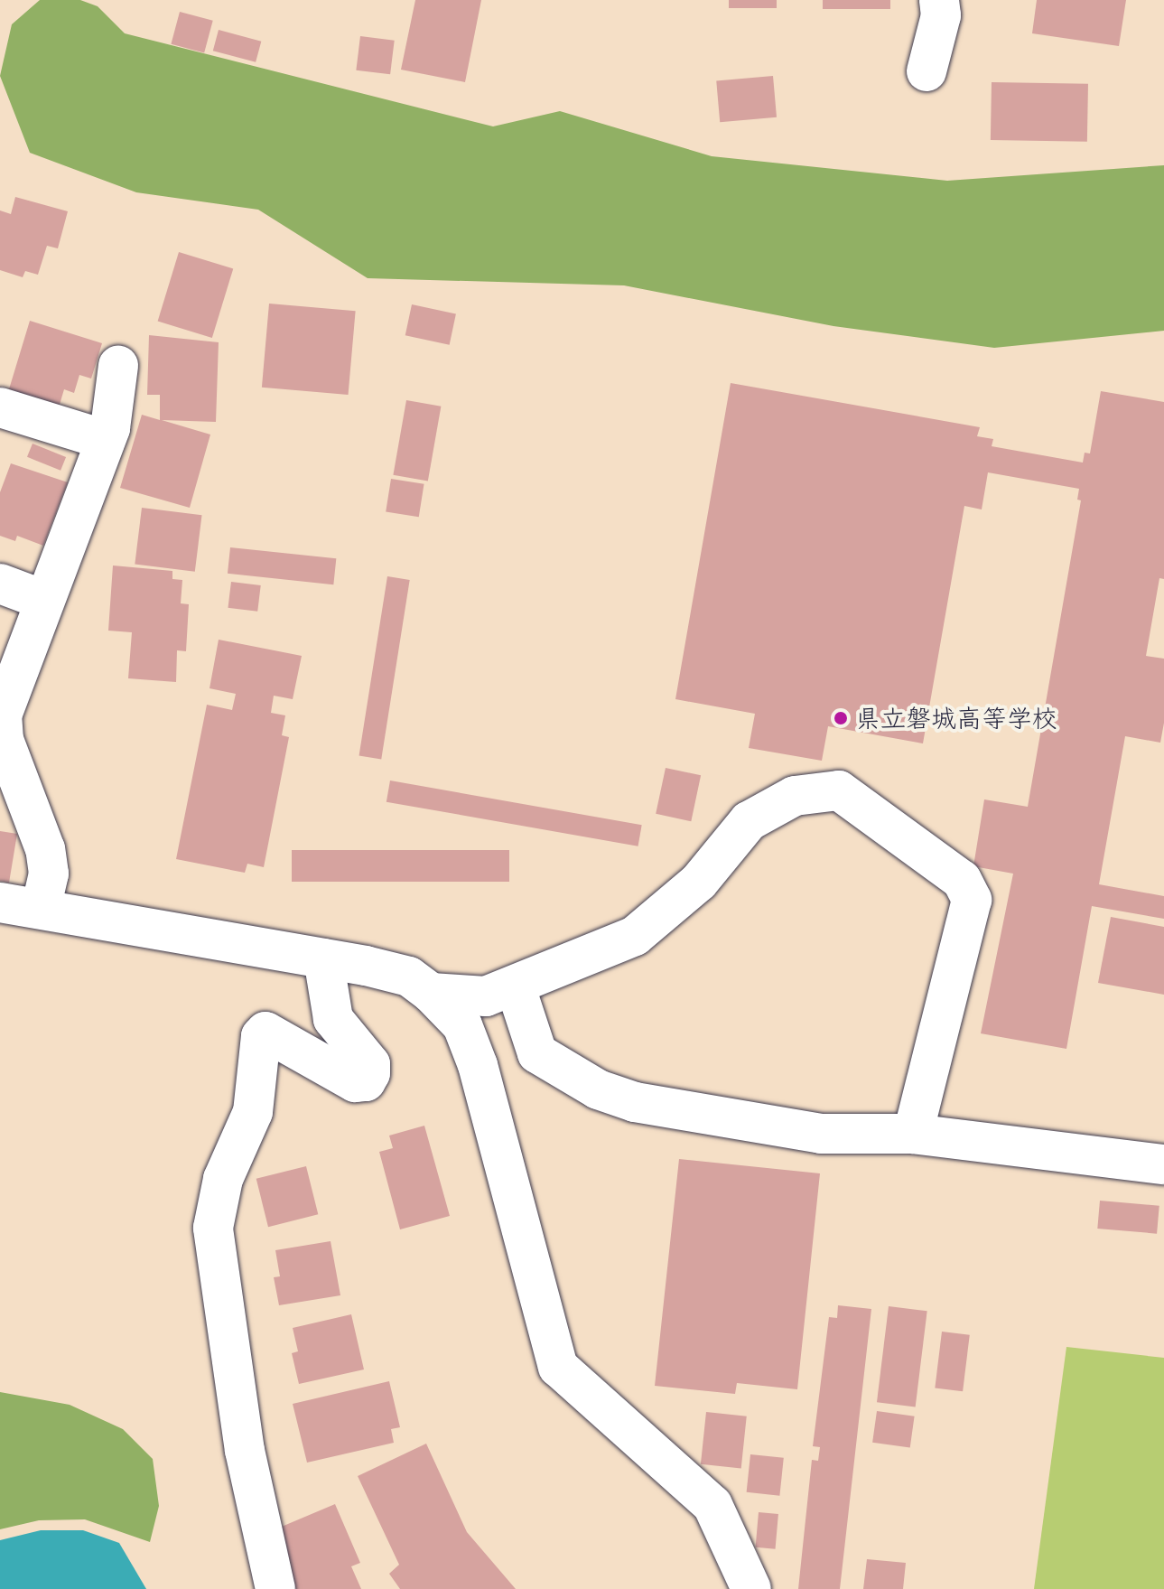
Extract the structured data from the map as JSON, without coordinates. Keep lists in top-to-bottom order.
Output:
{
  "places": ["県立磐城高等学校"]
}
